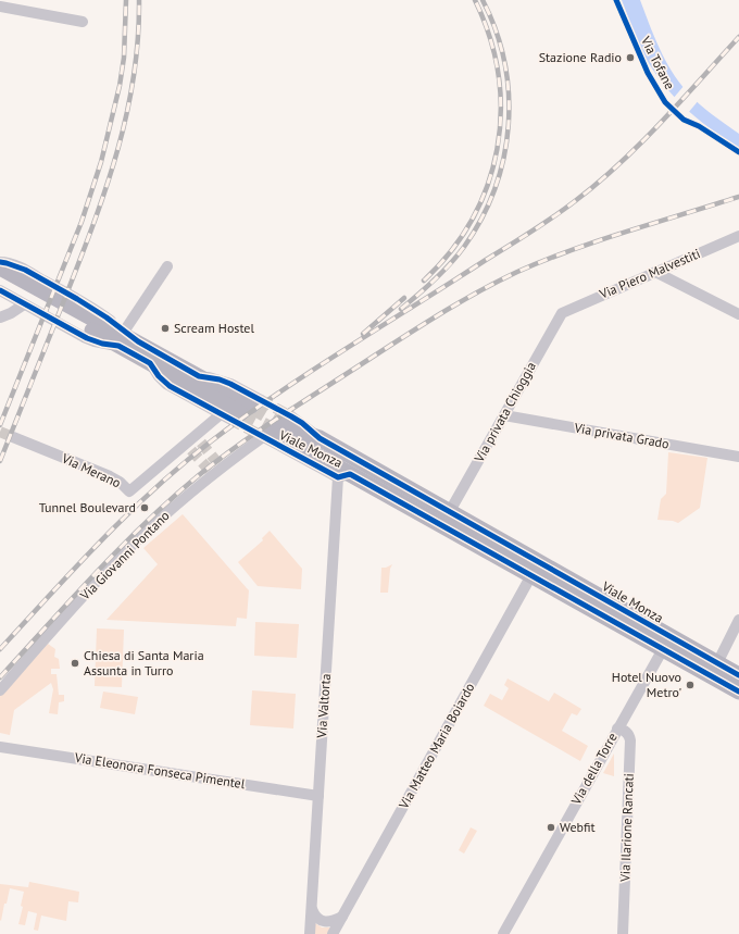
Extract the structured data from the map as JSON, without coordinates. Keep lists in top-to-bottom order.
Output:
{
  "streets": {
    "main road": ["Viale Monza"],
    "street": [
      "Via Piero Malvestiti",
      "Via privata Chioggia",
      "Via privata Grado",
      "Via Merano",
      "Via Giovanni Pontano",
      "Via Valtorta",
      "Via Matteo Maria Boiardo",
      "Via della Torre",
      "Via Eleonora Fonseca Pimentel",
      "Via Ilarione Rancati"
    ],
    "cycle path": ["Via Tofane"]
  },
  "crossings": [
    ["Via Piero Malvestiti", "Via privata Chioggia"],
    ["Via privata Chioggia", "Via privata Grado"],
    ["Via privata Chioggia", "Viale Monza"],
    ["Viale Monza", "Via Giovanni Pontano"],
    ["Viale Monza", "Via Valtorta"],
    ["Viale Monza", "Via Matteo Maria Boiardo"],
    ["Viale Monza", "Via della Torre"],
    ["Via Valtorta", "Via Eleonora Fonseca Pimentel"],
    ["Via della Torre", "Via Ilarione Rancati"]
  ],
  "places": [
    "Stazione Radio",
    "Scream Hostel",
    "Tunnel Boulevard",
    "Chiesa di Santa Maria Assunta in Turro",
    "Hotel Nuovo Metro'",
    "Webfit"
  ]
}
